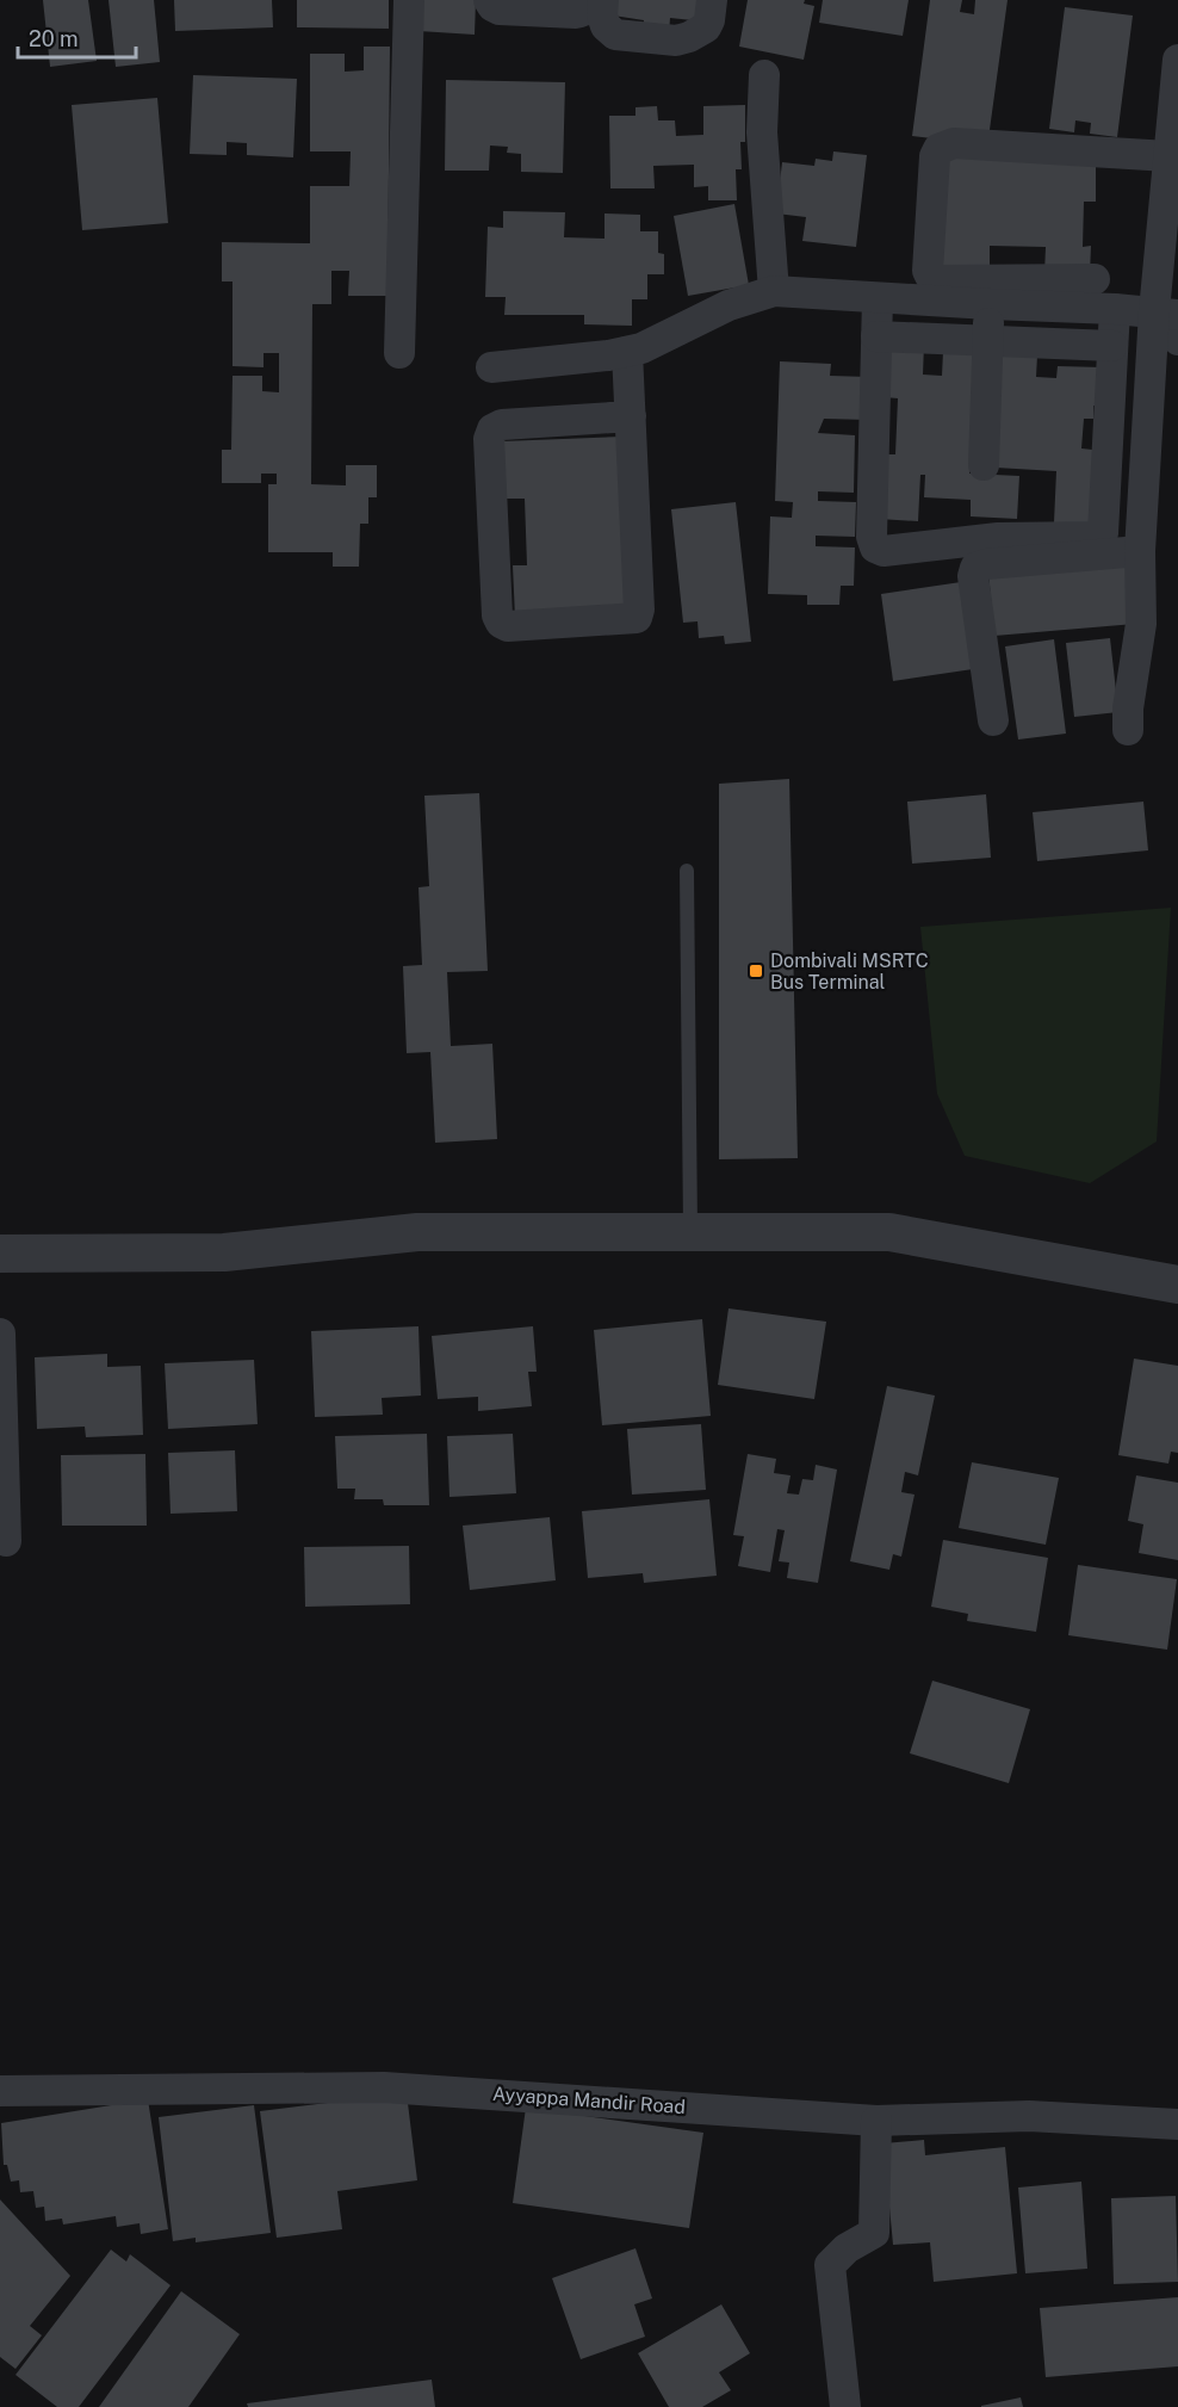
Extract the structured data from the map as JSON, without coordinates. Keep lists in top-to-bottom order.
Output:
{
  "streets": {
    "street": ["Ayyappa Mandir Road"]
  },
  "places": {
    "transit": ["Dombivali MSRTC Bus Terminal"]
  },
  "scale_bar": "20 m"
}
